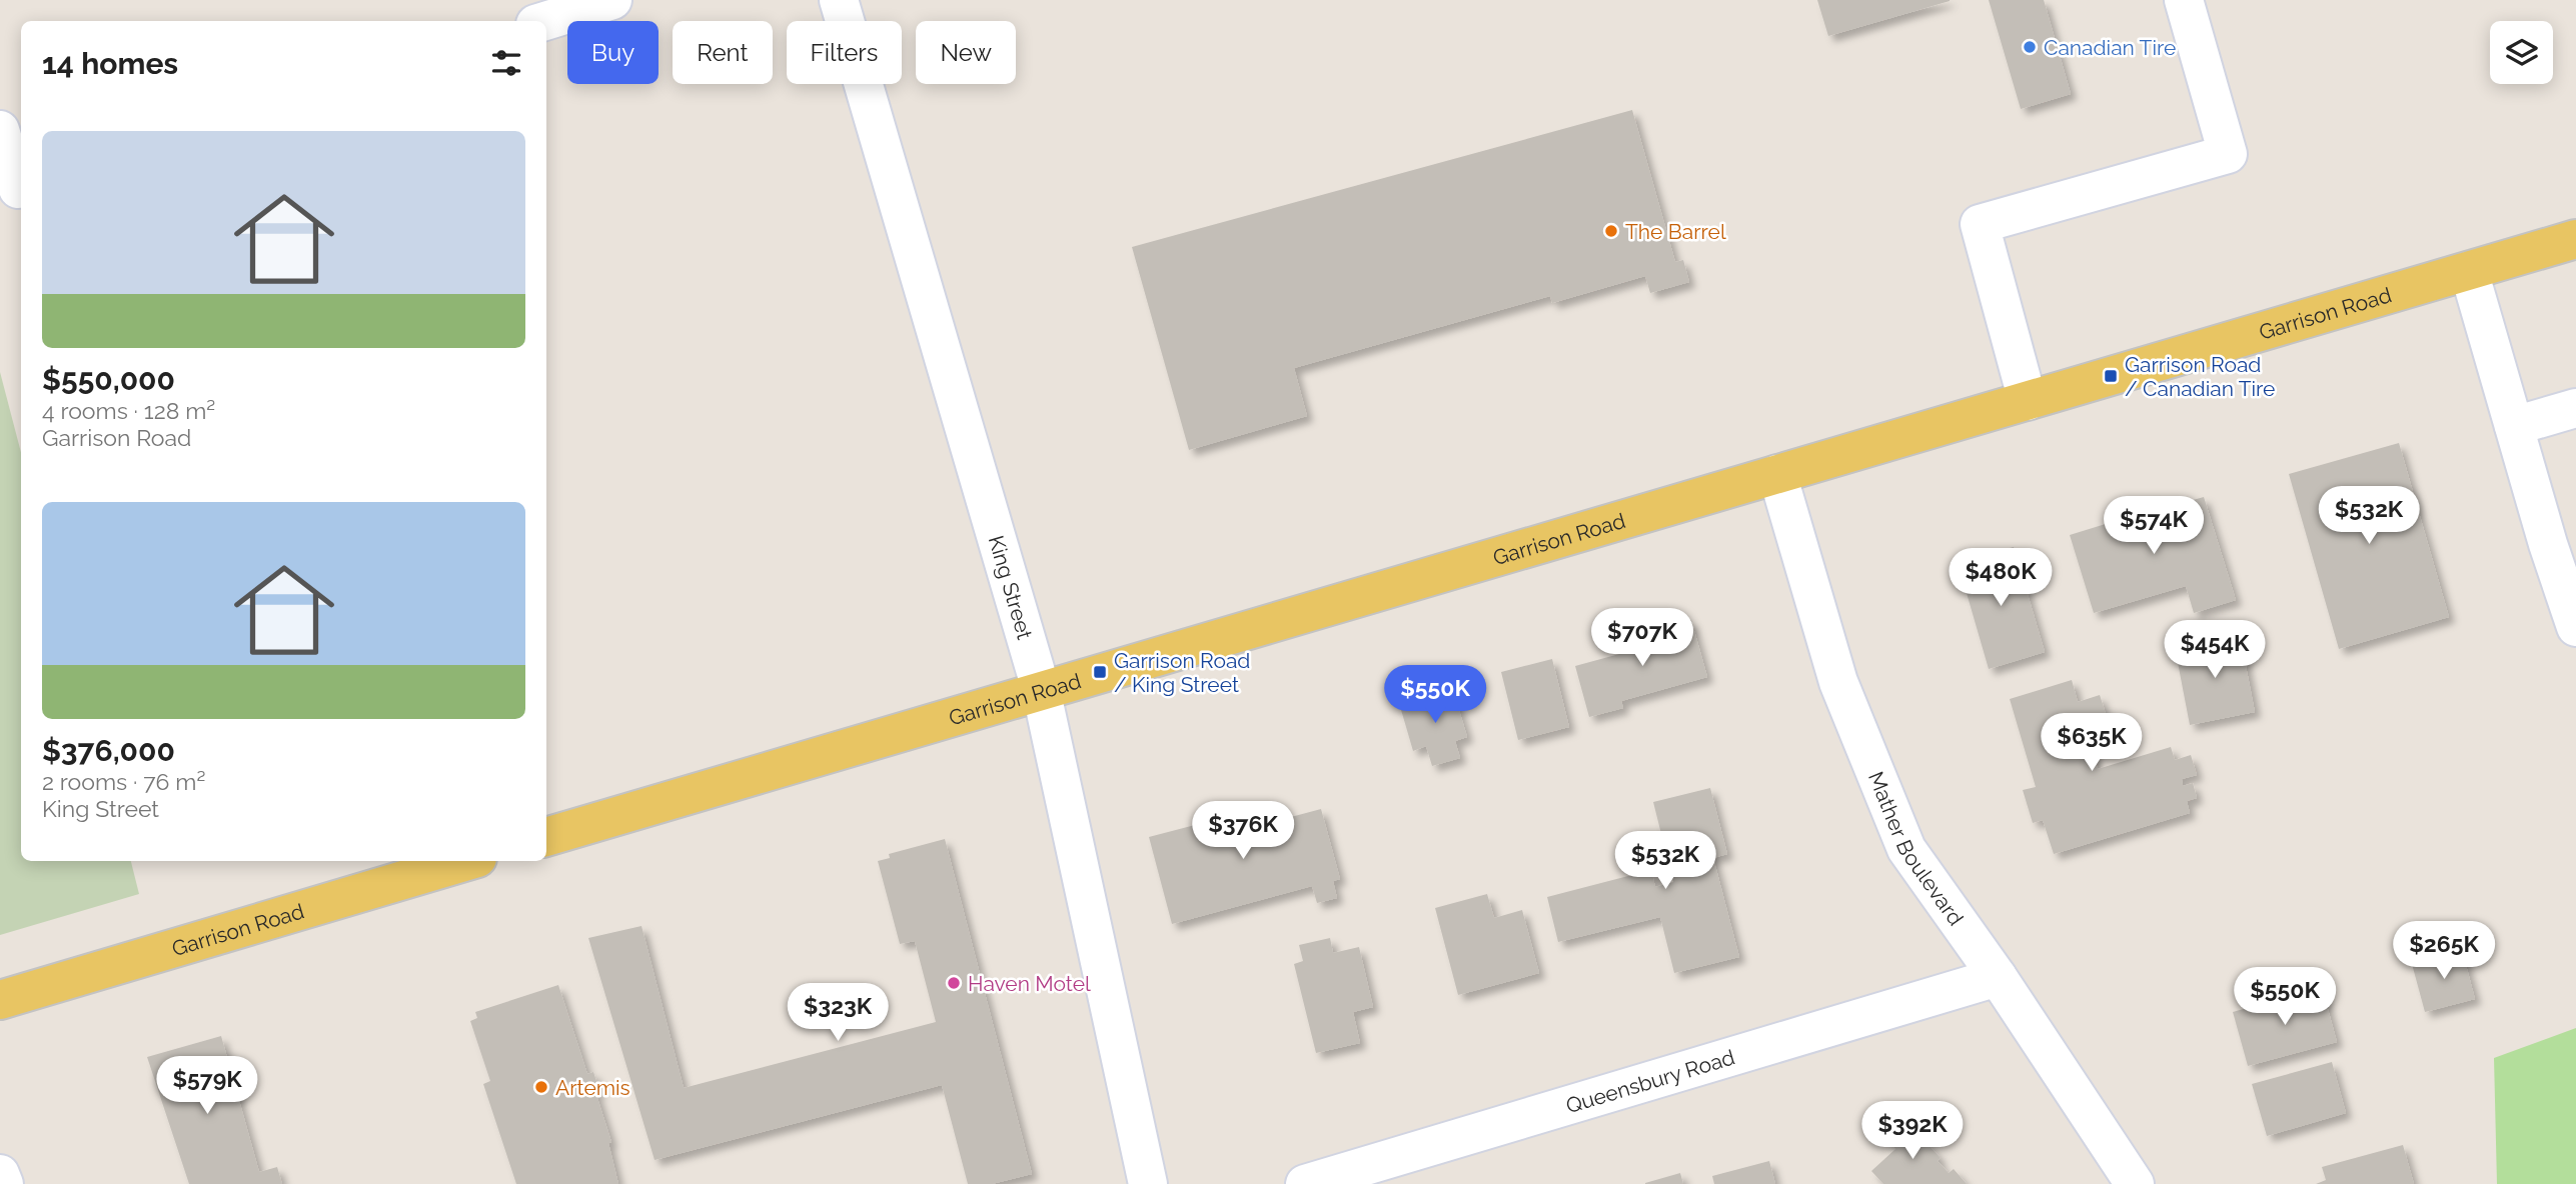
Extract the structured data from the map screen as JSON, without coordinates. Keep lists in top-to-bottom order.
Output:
{
  "streets": {
    "main road": ["Garrison Road"],
    "street": ["King Street", "Mather Boulevard", "Queensbury Road"]
  },
  "crossings": [
    ["Garrison Road", "King Street"],
    ["Garrison Road", "Mather Boulevard"],
    ["Mather Boulevard", "Queensbury Road"]
  ],
  "places": {
    "other": [
      "Canadian Tire",
      "The Barrel",
      "Haven Motel",
      "Artemis"
    ],
    "transit": ["Garrison Road / Canadian Tire", "Garrison Road / King Street"]
  },
  "page": {
    "chip": [
      "Buy",
      "Rent",
      "Filters",
      "New"
    ],
    "heading": "14 homes",
    "list": [
      {
        "name": "$550,000",
        "note": "4 rooms · 128 m² · Garrison Road"
      },
      {
        "name": "$376,000",
        "note": "2 rooms · 76 m² · King Street"
      }
    ],
    "price": [
      "$532K",
      "$574K",
      "$480K",
      "$707K",
      "$454K",
      "$550K",
      "$635K",
      "$376K",
      "$532K",
      "$265K",
      "$550K",
      "$323K",
      "$579K",
      "$392K"
    ]
  }
}
